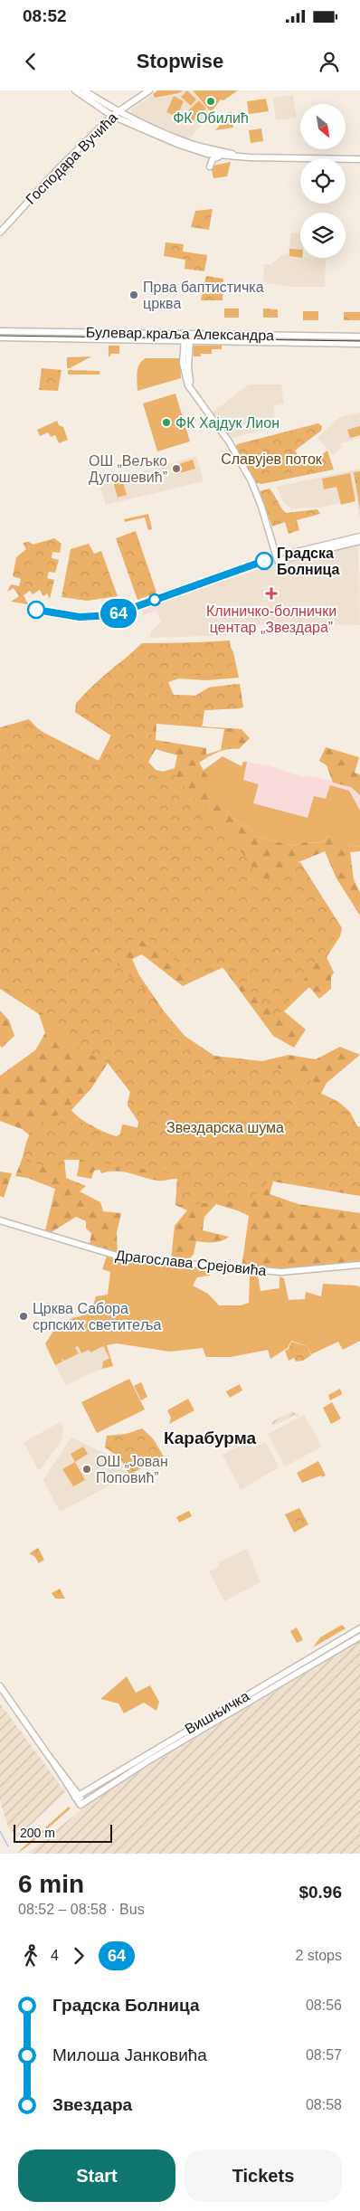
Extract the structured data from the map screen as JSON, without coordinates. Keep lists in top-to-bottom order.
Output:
{
  "streets": {
    "main road": [
      "Господара Вучића",
      "Булевар краља Александра",
      "Драгослава Срејовића",
      "Вишњичка"
    ]
  },
  "districts": ["Карабурма"],
  "parks": ["Славујев поток", "Звездарска шума"],
  "places": {
    "other": [
      "ФК Обилић",
      "Прва баптистичка црква",
      "ФК Хајдук Лион",
      "ОШ „Вељко Дугошевић”",
      "Градска Болница",
      "Црква Сабора српских светитеља",
      "ОШ „Јован Поповић”"
    ],
    "health": ["Клиничко-болнички центар „Звездара”"]
  },
  "lines": ["bus line 64"],
  "scale_bar": "200 m",
  "north": "bottom right",
  "page": {
    "status": "08:52",
    "header": "Stopwise",
    "on_map": "64",
    "scale": "200 m",
    "heading": ["6 min", "08:52 – 08:58 · Bus", "$0.96"],
    "legs": ["4", "64", "2 stops"],
    "list": [
      {
        "name": "Градска Болница",
        "value": "08:56"
      },
      {
        "name": "Милоша Јанковића",
        "value": "08:57"
      },
      {
        "name": "Звездара",
        "value": "08:58"
      }
    ],
    "buttons": ["Start", "Tickets"]
  }
}
